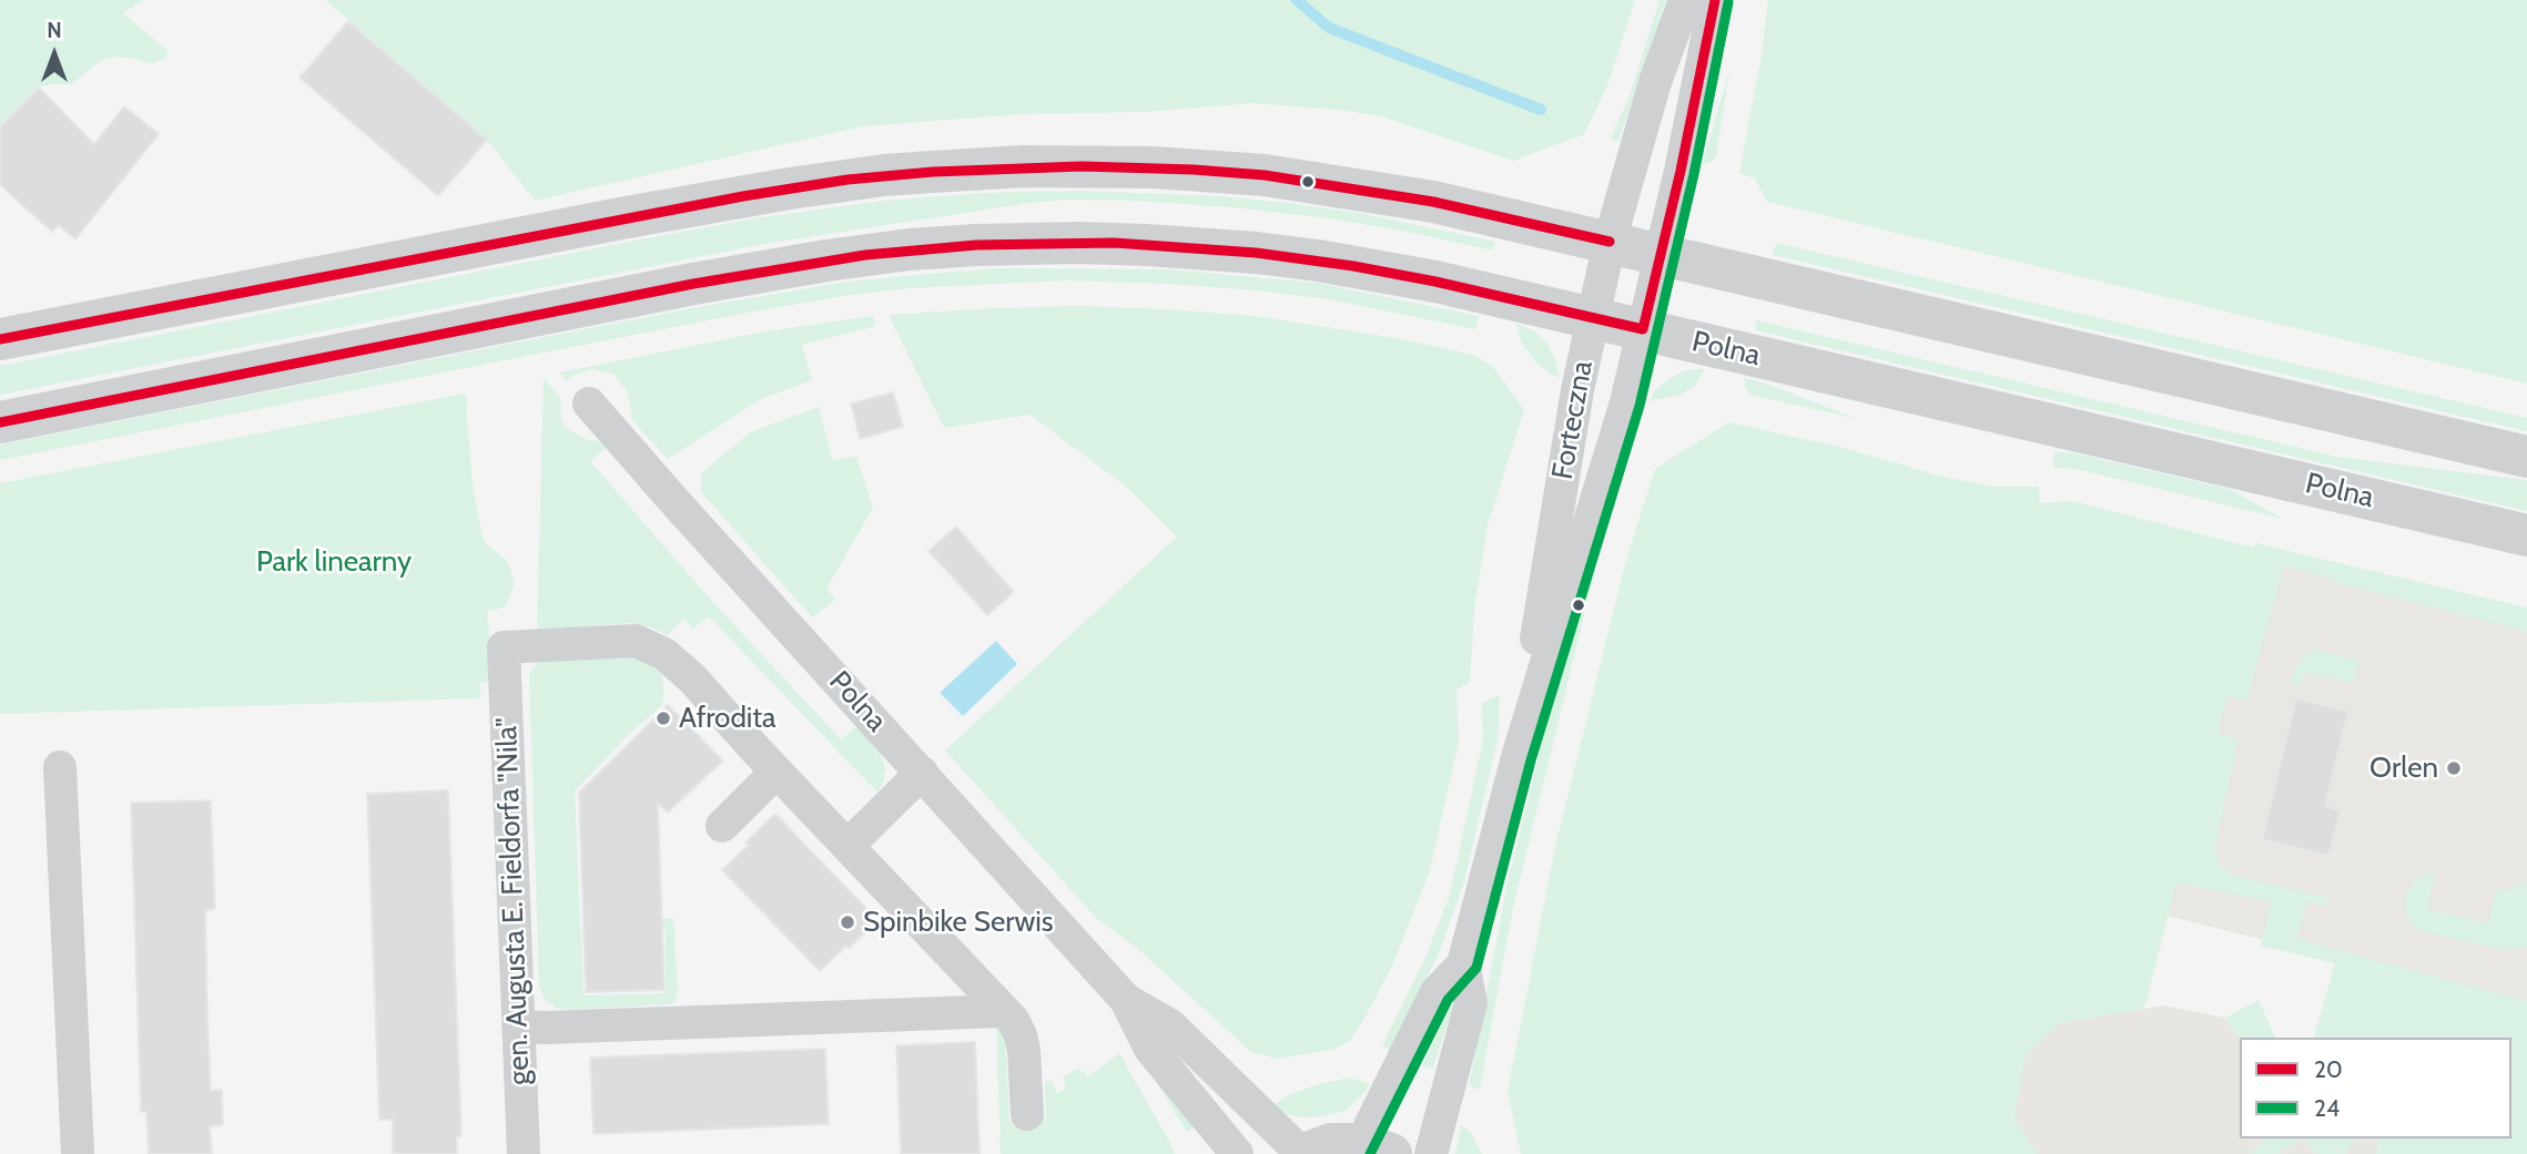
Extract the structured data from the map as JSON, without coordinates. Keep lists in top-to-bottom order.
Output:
{
  "streets": {
    "street": ["Polna", "Forteczna", "gen. Augusta E. Fieldorfa \"Nila\""]
  },
  "crossings": [
    ["Polna", "Forteczna"]
  ],
  "parks": ["Park linearny"],
  "places": ["Afrodita", "Orlen", "Spinbike Serwis"],
  "lines": ["transit line 20", "transit line 24"],
  "legend": ["20", "24"],
  "north": "top"
}
